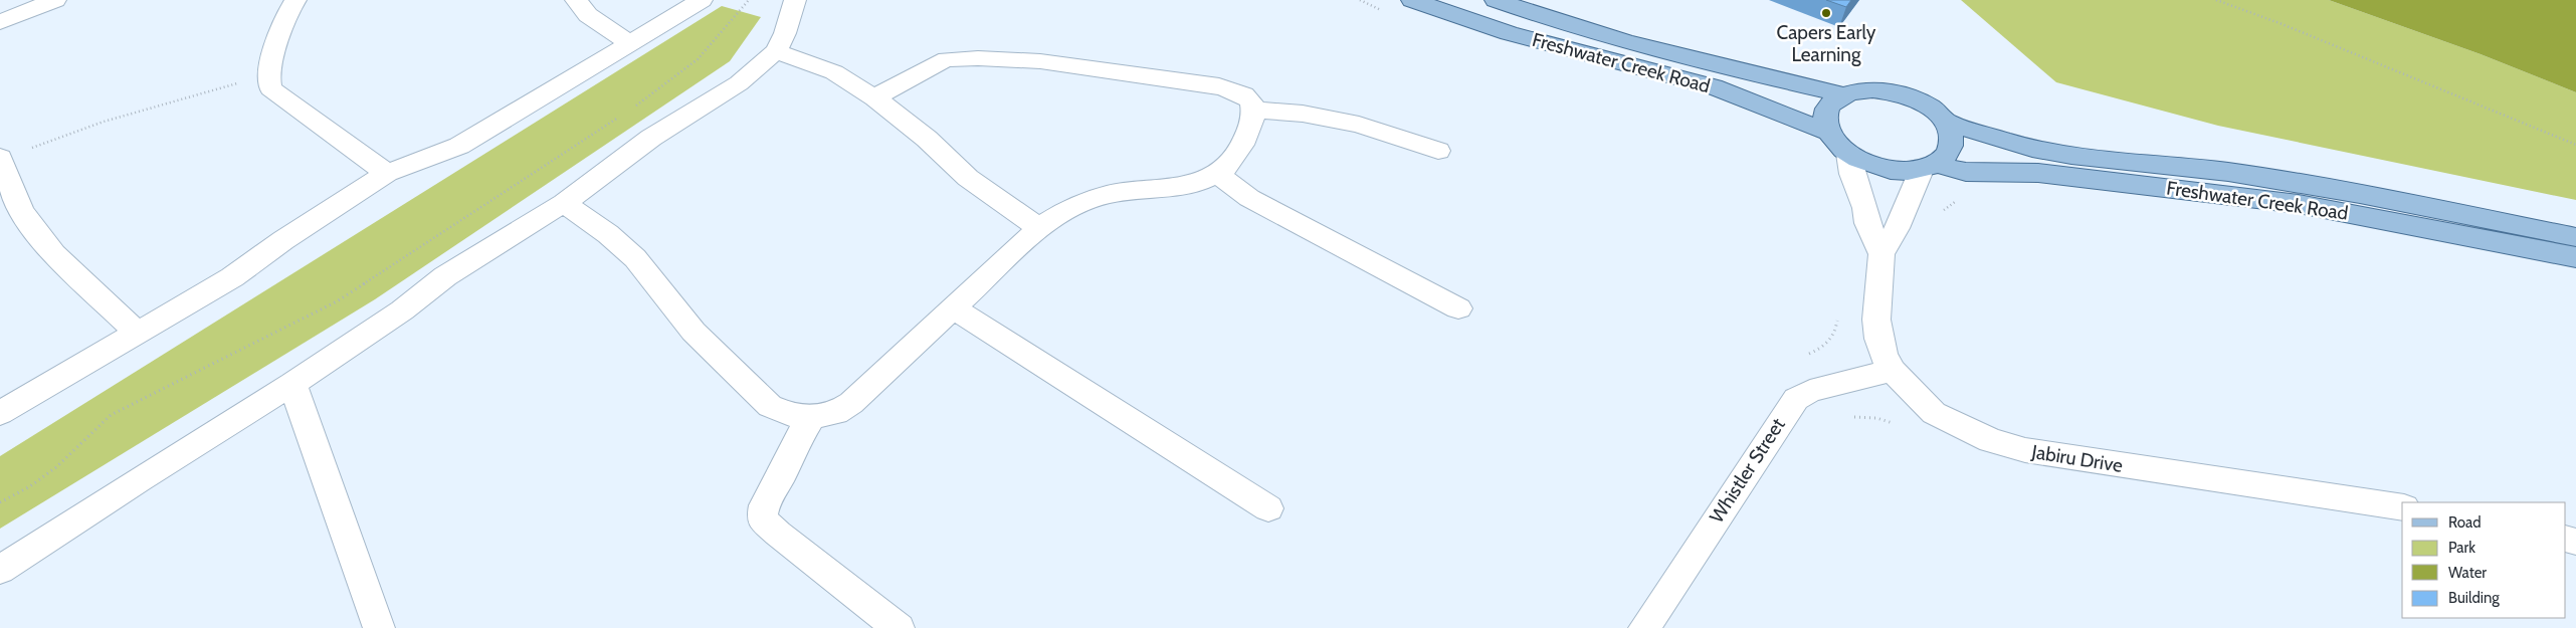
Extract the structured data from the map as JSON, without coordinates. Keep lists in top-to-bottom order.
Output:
{
  "streets": {
    "main road": ["Freshwater Creek Road"],
    "street": ["Jabiru Drive", "Whistler Street"]
  },
  "crossings": [
    ["Freshwater Creek Road", "Jabiru Drive"],
    ["Jabiru Drive", "Whistler Street"]
  ],
  "places": ["Capers Early Learning"],
  "legend": [
    "Road",
    "Park",
    "Water",
    "Building"
  ]
}
